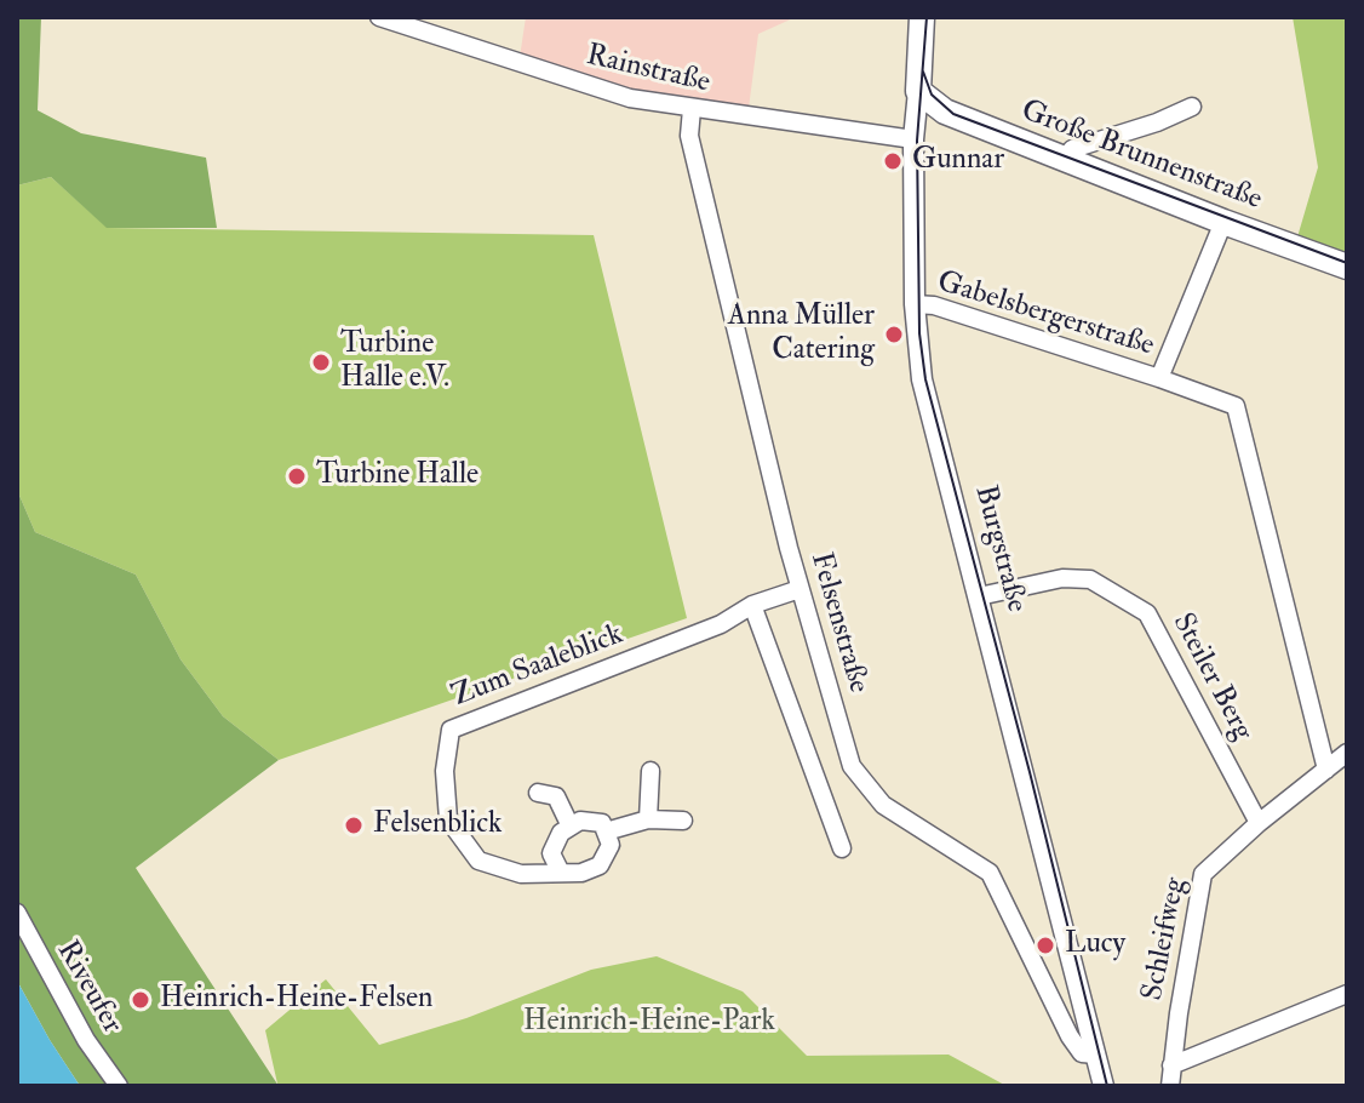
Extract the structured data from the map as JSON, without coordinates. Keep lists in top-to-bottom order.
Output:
{
  "streets": {
    "main road": ["Große Brunnenstraße", "Burgstraße"],
    "street": [
      "Rainstraße",
      "Gabelsbergerstraße",
      "Felsenstraße",
      "Zum Saaleblick",
      "Steiler Berg",
      "Schleifweg",
      "Riveufer"
    ]
  },
  "crossings": [
    ["Rainstraße", "Burgstraße"],
    ["Rainstraße", "Felsenstraße"],
    ["Große Brunnenstraße", "Gabelsbergerstraße"],
    ["Große Brunnenstraße", "Burgstraße"],
    ["Gabelsbergerstraße", "Burgstraße"],
    ["Gabelsbergerstraße", "Schleifweg"],
    ["Burgstraße", "Felsenstraße"],
    ["Burgstraße", "Steiler Berg"],
    ["Felsenstraße", "Zum Saaleblick"],
    ["Steiler Berg", "Schleifweg"]
  ],
  "parks": ["Heinrich-Heine-Park"],
  "places": [
    "Gunnar",
    "Anna Müller Catering",
    "Turbine Halle e.V.",
    "Turbine Halle",
    "Felsenblick",
    "Lucy",
    "Heinrich-Heine-Felsen"
  ]
}
